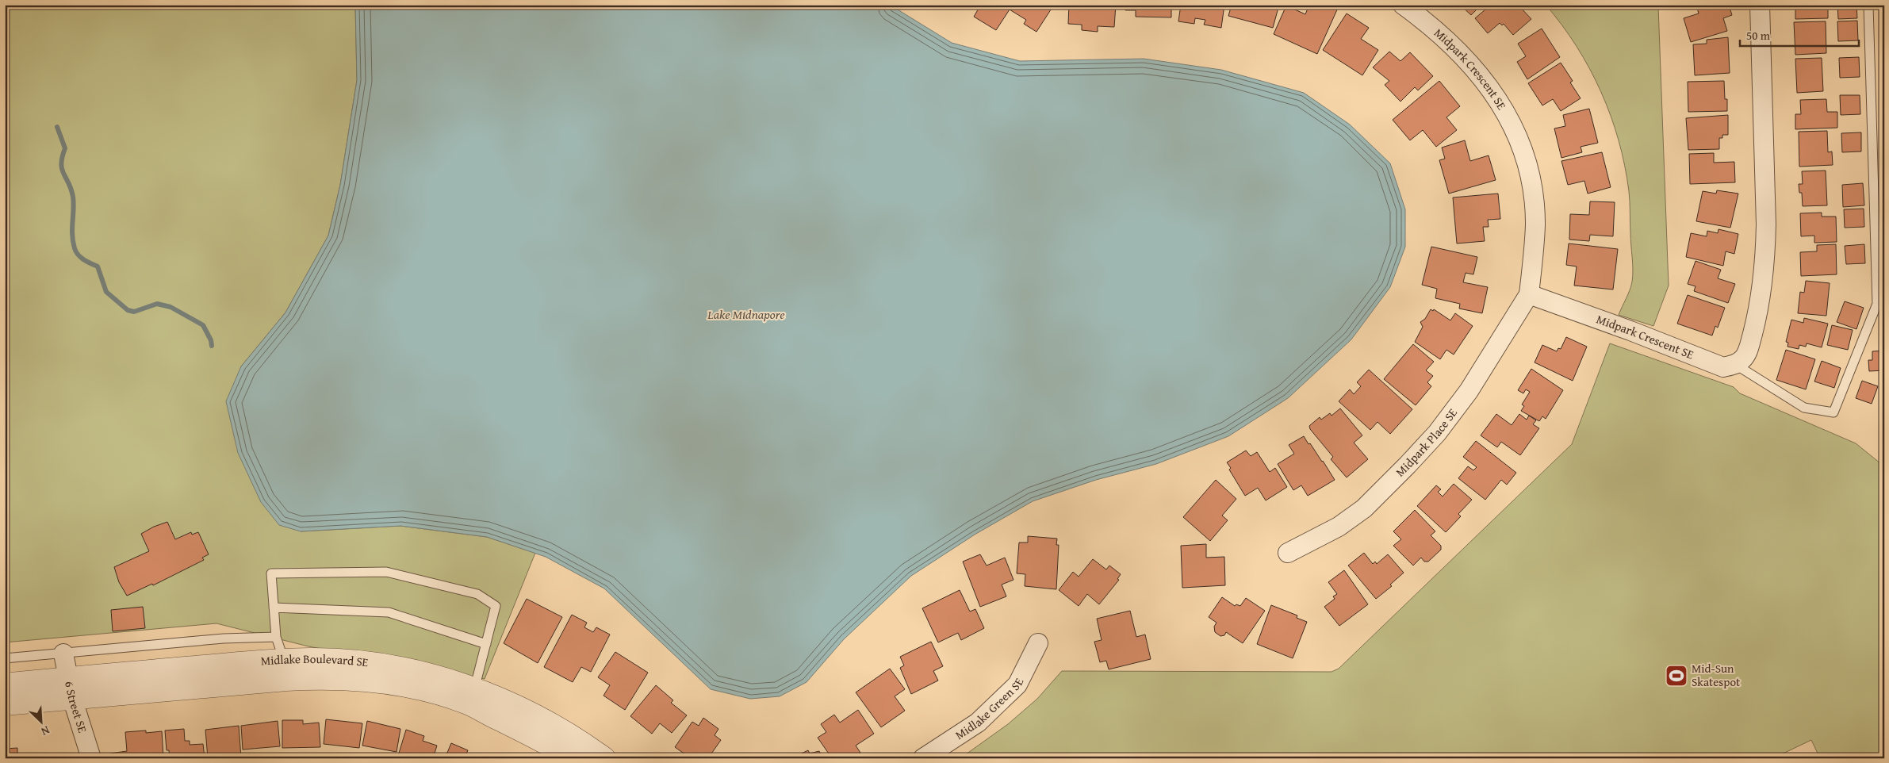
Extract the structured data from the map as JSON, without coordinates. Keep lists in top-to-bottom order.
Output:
{
  "streets": {
    "street": [
      "Midpark Crescent SE",
      "Midpark Place SE",
      "Midlake Boulevard SE",
      "6 Street SE",
      "Midlake Green SE"
    ]
  },
  "crossings": [
    ["Midpark Crescent SE", "Midpark Place SE"],
    ["Midlake Boulevard SE", "6 Street SE"]
  ],
  "water": ["Lake Midnapore"],
  "places": {
    "sports": ["Mid-Sun Skatespot"]
  },
  "scale_bar": "50 m",
  "north": "bottom right"
}
